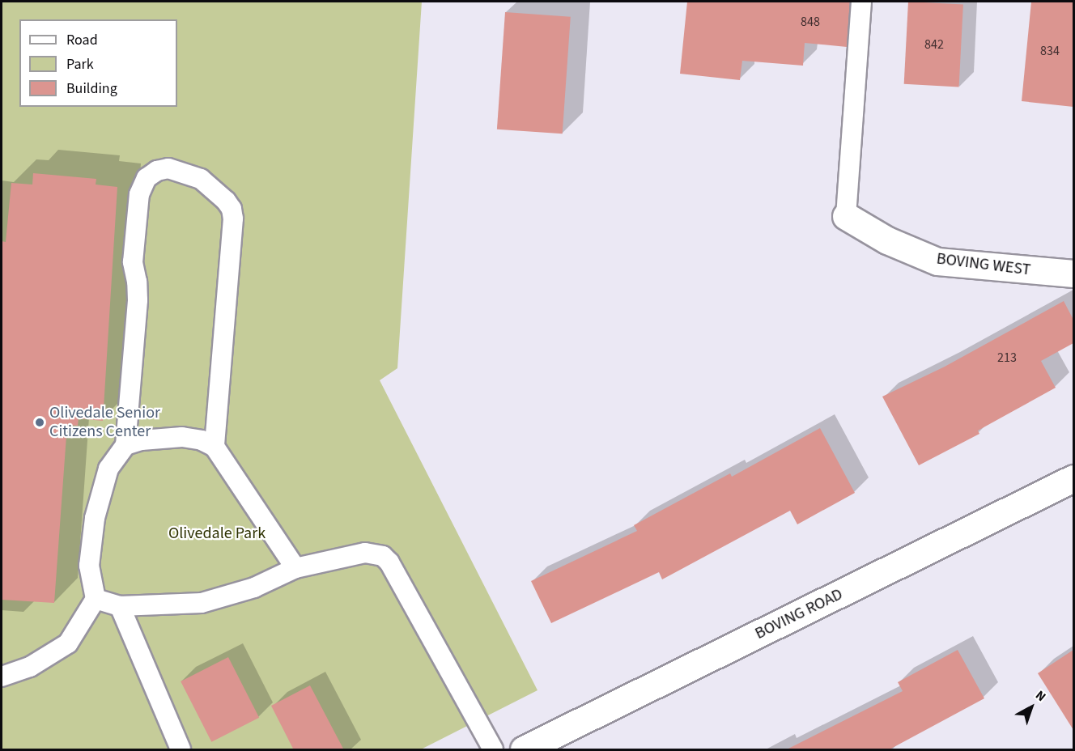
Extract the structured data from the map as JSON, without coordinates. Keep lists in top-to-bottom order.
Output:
{
  "streets": {
    "street": ["BOVING WEST", "BOVING ROAD"]
  },
  "parks": ["Olivedale Park"],
  "places": ["Olivedale Senior Citizens Center"],
  "house_numbers": [
    "848",
    "842",
    "834",
    "213"
  ],
  "legend": ["Road", "Park", "Building"],
  "north": "top right"
}
